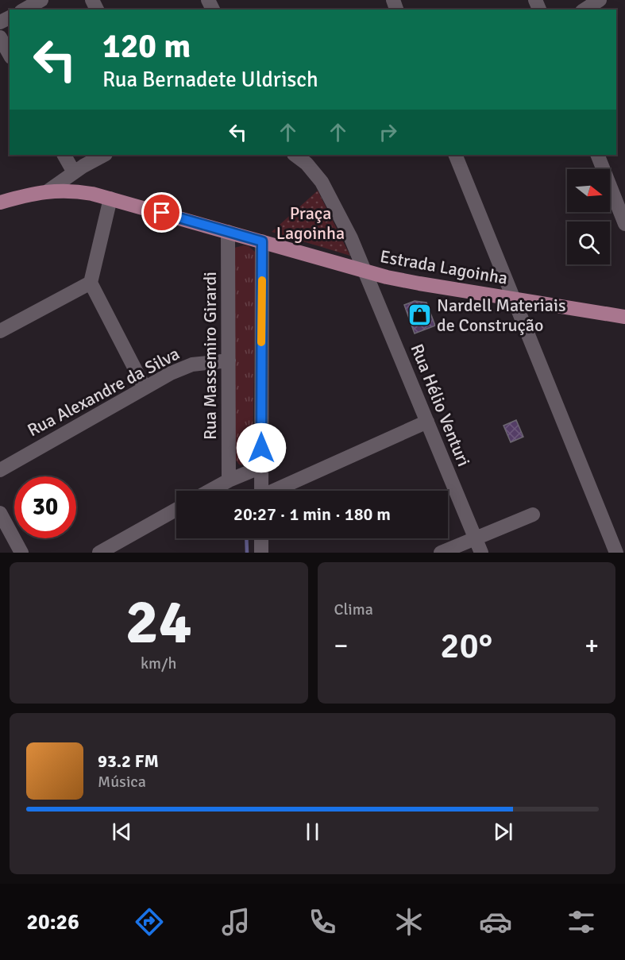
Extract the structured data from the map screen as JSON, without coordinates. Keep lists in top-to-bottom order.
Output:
{
  "streets": {
    "main road": ["Estrada Lagoinha"],
    "street": ["Rua Massemiro Girardi", "Rua Alexandre da Silva", "Rua Hélio Venturi"]
  },
  "crossings": [
    ["Estrada Lagoinha", "Rua Hélio Venturi"],
    ["Rua Massemiro Girardi", "Rua Alexandre da Silva"]
  ],
  "parks": ["Praça Lagoinha"],
  "places": {
    "shop": ["Nardell Materiais de Construção"]
  },
  "north": "right",
  "page": {
    "turn": ["120 m", "Rua Bernadete Uldrisch"],
    "limit": "30",
    "trip": "20:27 · 1 min · 180 m",
    "tile": [
      ["24", "km/h"],
      "Clima"
    ],
    "heat": ["−", "20°", "+"],
    "song": ["93.2 FM", "Música"],
    "tabs": "20:26"
  }
}
